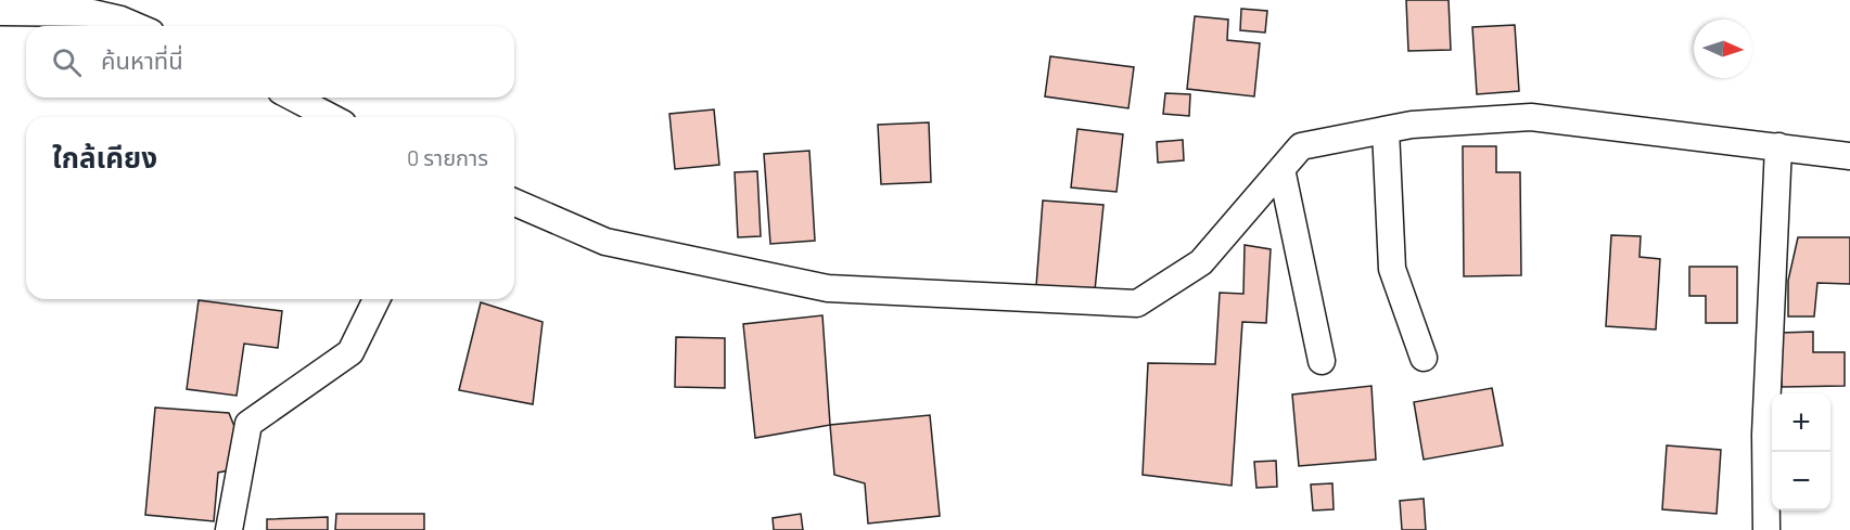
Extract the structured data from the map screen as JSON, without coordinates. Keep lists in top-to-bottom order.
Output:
{
  "north": "right",
  "page": {
    "search": "ค้นหาที่นี่",
    "heading": ["ใกล้เคียง", "0 รายการ"],
    "map_buttons": ["+", "−"]
  }
}
